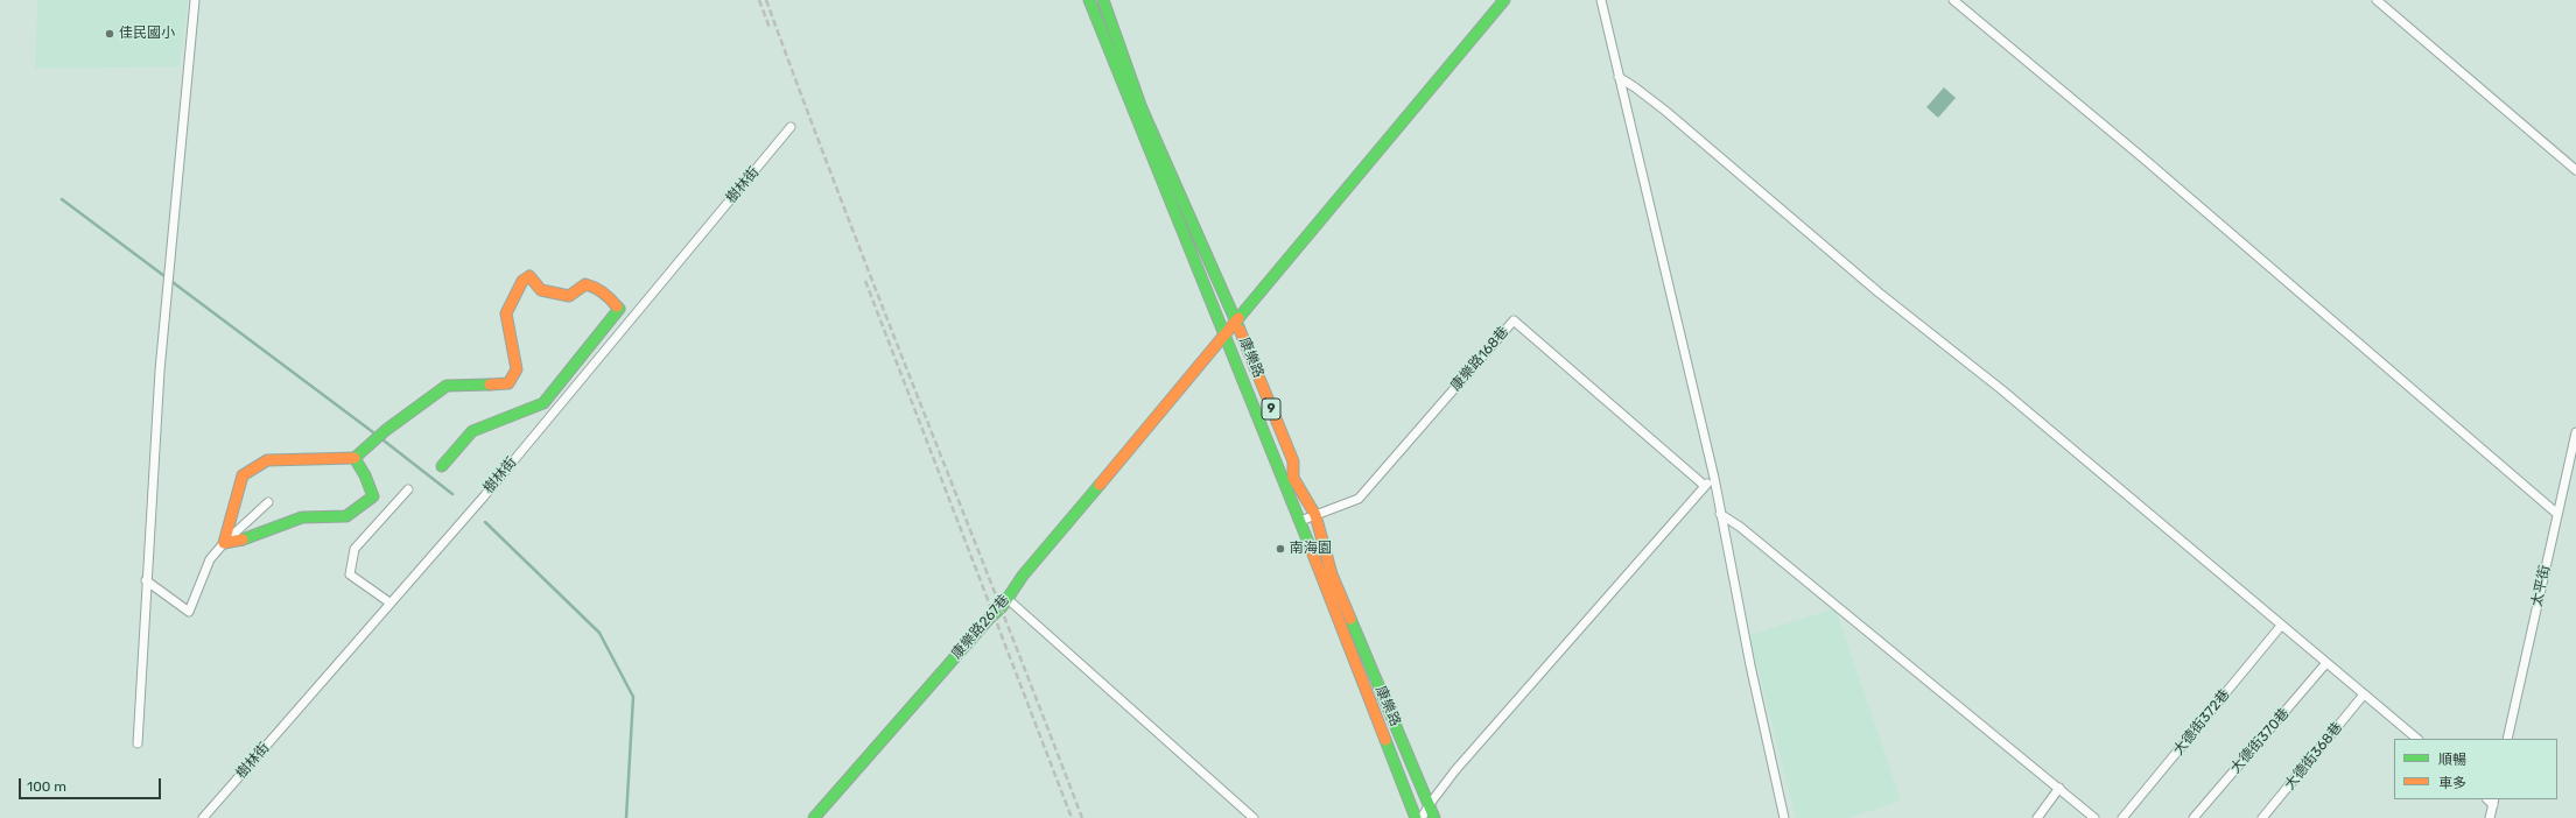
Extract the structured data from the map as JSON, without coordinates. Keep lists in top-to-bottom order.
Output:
{
  "streets": {
    "street": [
      "樹林街",
      "康樂路",
      "康樂路168巷",
      "9",
      "太平街",
      "康樂路267巷",
      "大德街372巷",
      "大德街370巷",
      "大德街368巷"
    ]
  },
  "crossings": [
    ["康樂路", "康樂路168巷"],
    ["康樂路", "康樂路267巷"]
  ],
  "places": ["佳民國小", "南海園"],
  "legend": ["順暢", "車多"],
  "scale_bar": "100 m"
}
